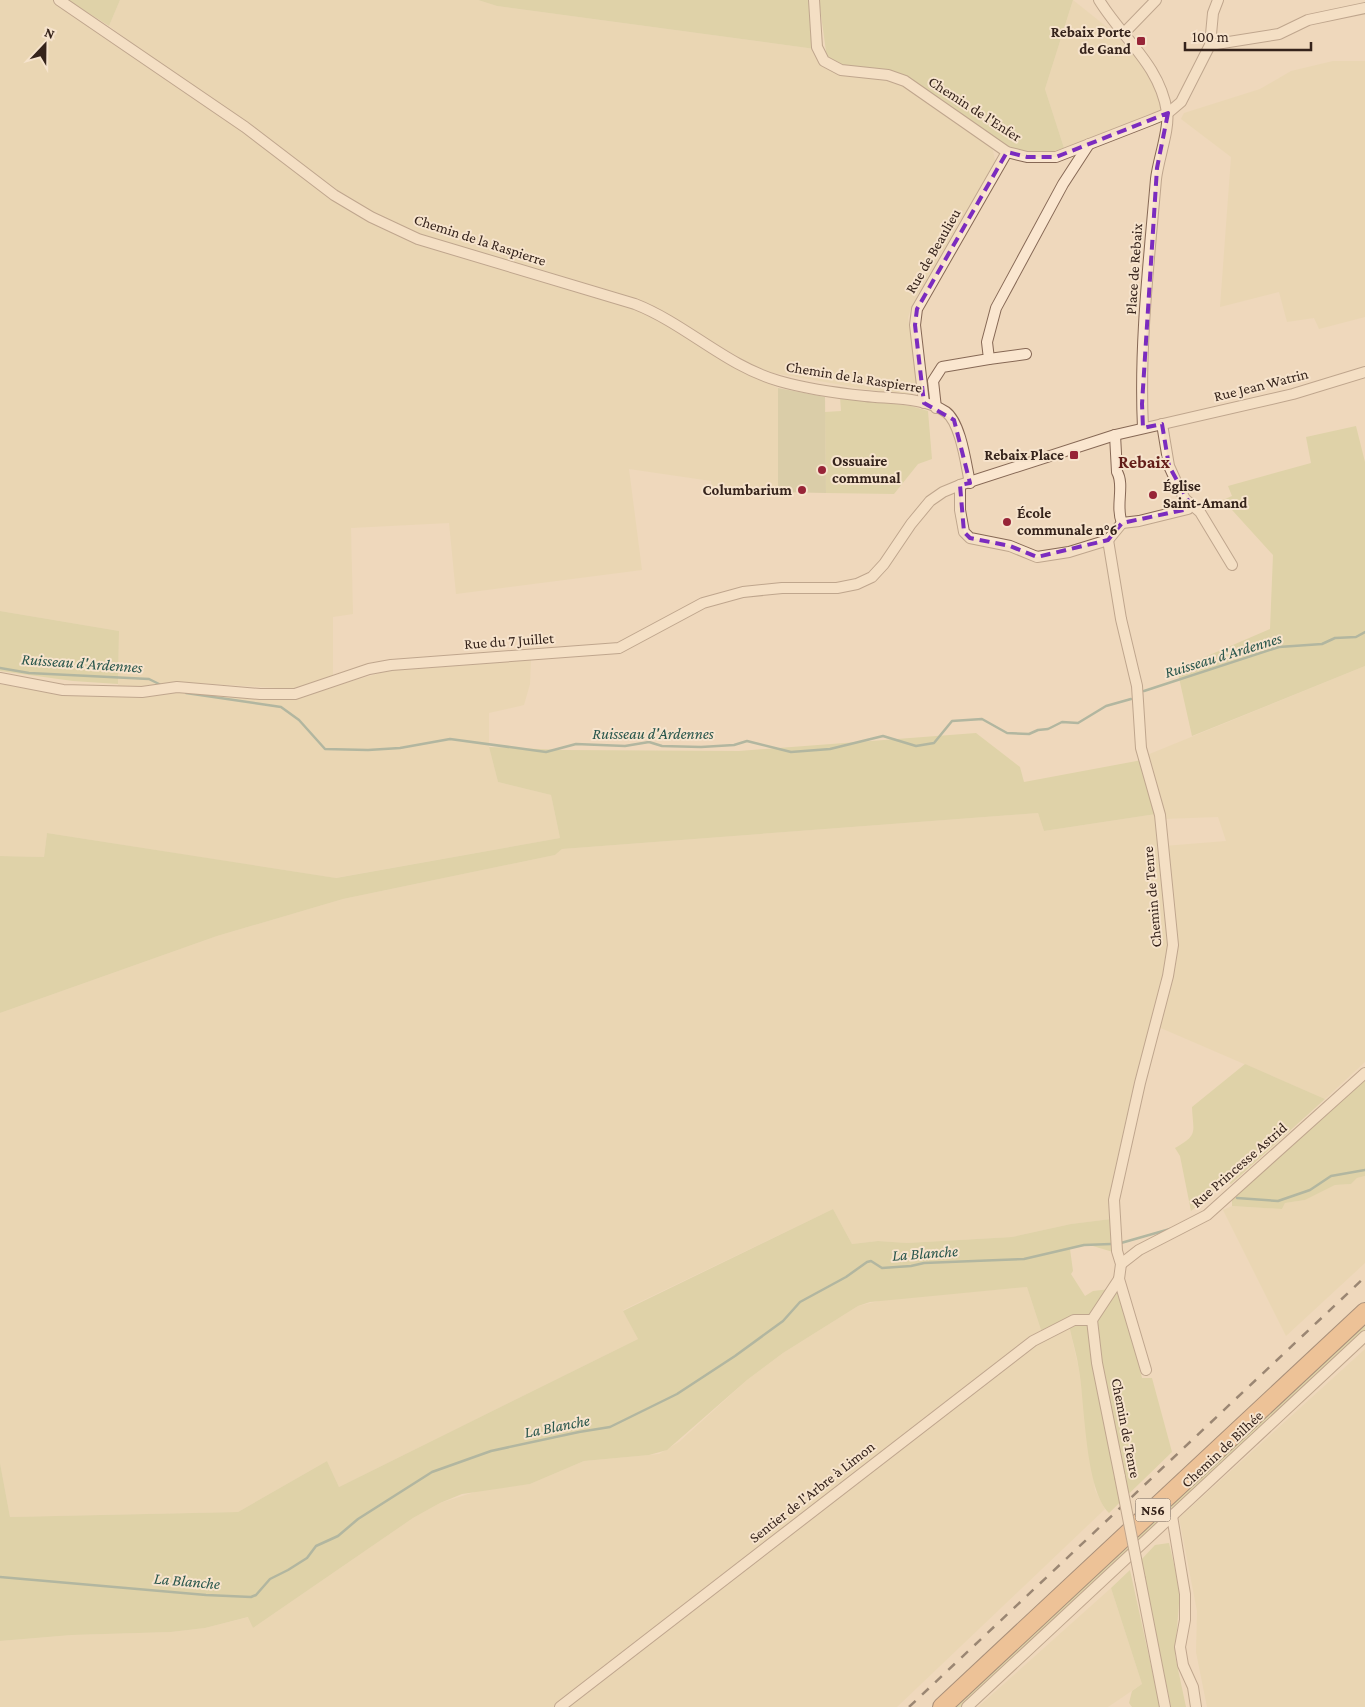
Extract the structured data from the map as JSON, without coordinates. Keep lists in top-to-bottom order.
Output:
{
  "streets": {
    "highway": ["N56"],
    "street": [
      "Chemin de l'Enfer",
      "Chemin de la Raspierre",
      "Rue de Beaulieu",
      "Place de Rebaix",
      "Rue Jean Watrin",
      "Rue du 7 Juillet",
      "Chemin de Tenre",
      "Rue Princesse Astrid",
      "Chemin de Bilhée",
      "Sentier de l'Arbre à Limon"
    ]
  },
  "crossings": [
    ["Chemin de l'Enfer", "Rue de Beaulieu"],
    ["Chemin de l'Enfer", "Place de Rebaix"],
    ["Chemin de la Raspierre", "Rue de Beaulieu"],
    ["Chemin de la Raspierre", "Rue du 7 Juillet"],
    ["Chemin de la Raspierre", "Chemin de Tenre"],
    ["Chemin de Tenre", "Rue Princesse Astrid"],
    ["Chemin de Tenre", "Sentier de l'Arbre à Limon"]
  ],
  "districts": ["Rebaix"],
  "water": ["Ruisseau d'Ardennes", "La Blanche"],
  "places": {
    "transit": ["Rebaix Porte de Gand", "Rebaix Place"],
    "other": [
      "Ossuaire communal",
      "Columbarium",
      "Église Saint-Amand",
      "École communale n°6"
    ]
  },
  "scale_bar": "100 m",
  "north": "top"
}
